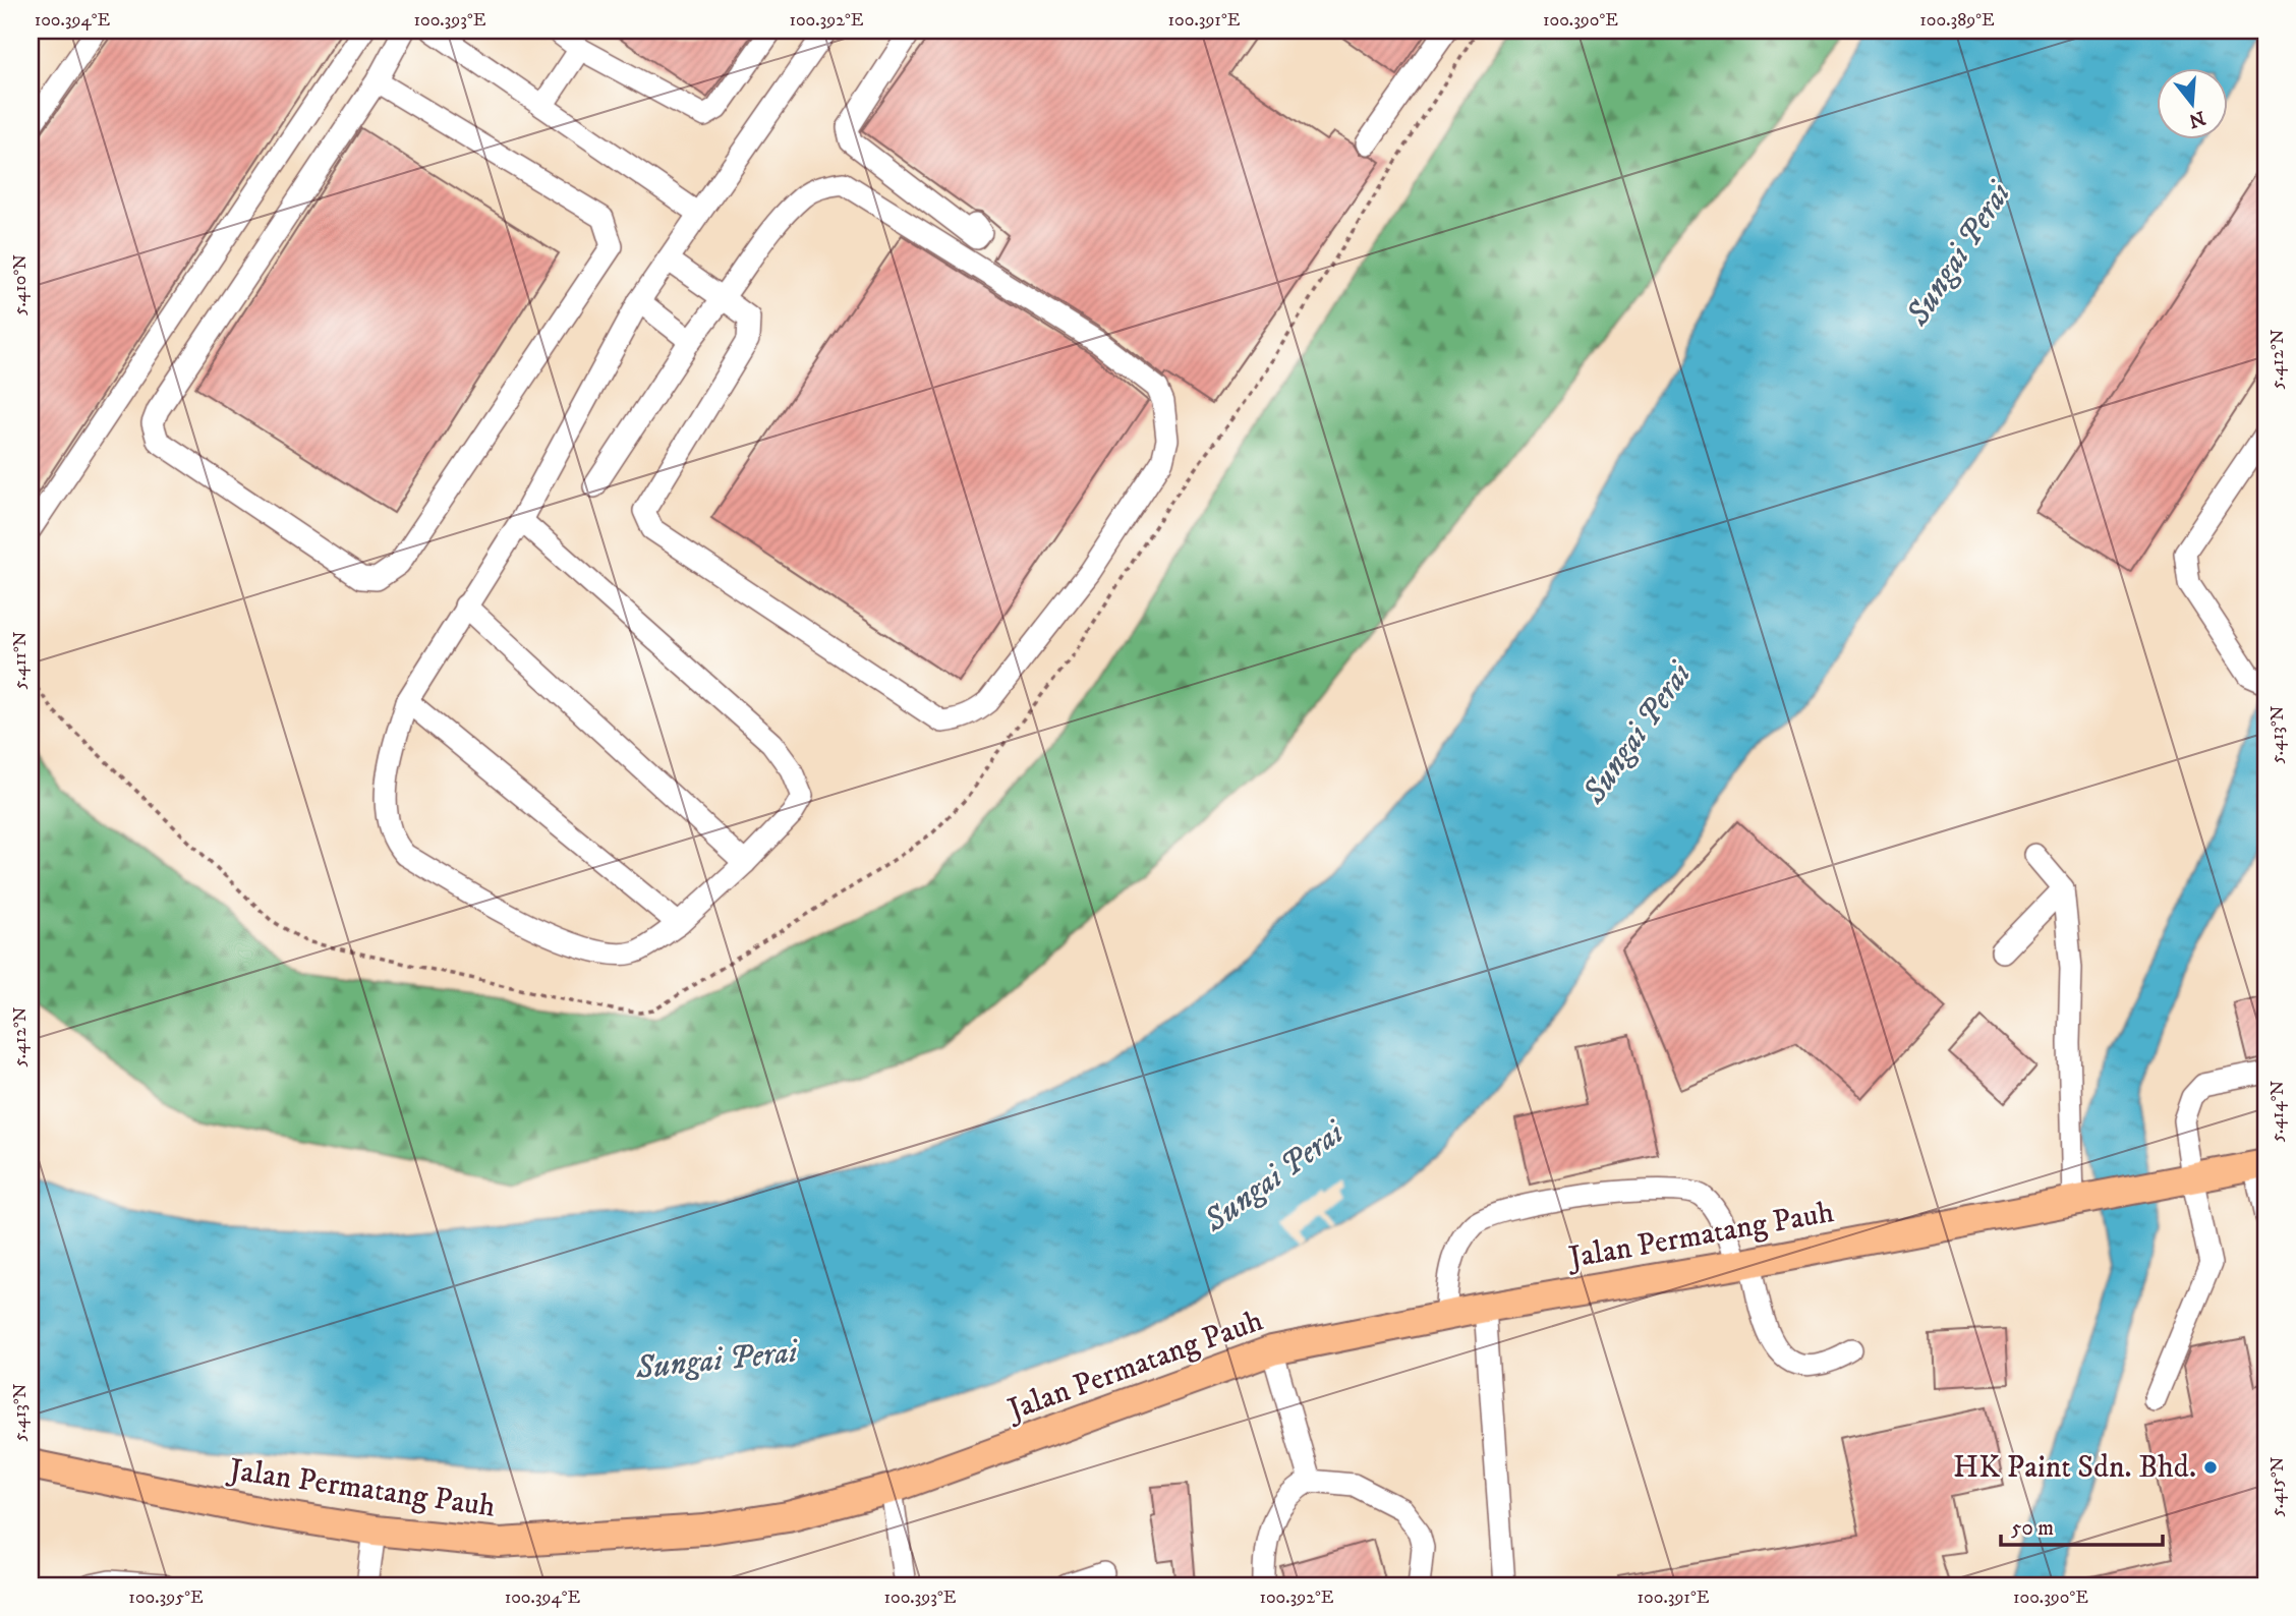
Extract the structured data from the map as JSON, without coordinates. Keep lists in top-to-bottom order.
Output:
{
  "streets": {
    "main road": ["Jalan Permatang Pauh"]
  },
  "water": ["Sungai Perai"],
  "places": ["HK Paint Sdn. Bhd."],
  "scale_bar": "50 m",
  "north": "bottom",
  "coordinates": [
    "100.394°E",
    "100.393°E",
    "100.392°E",
    "100.391°E",
    "100.390°E",
    "100.389°E",
    "5.410°N",
    "5.412°N",
    "5.411°N",
    "5.413°N",
    "5.414°N",
    "5.415°N",
    "100.395°E"
  ]
}
